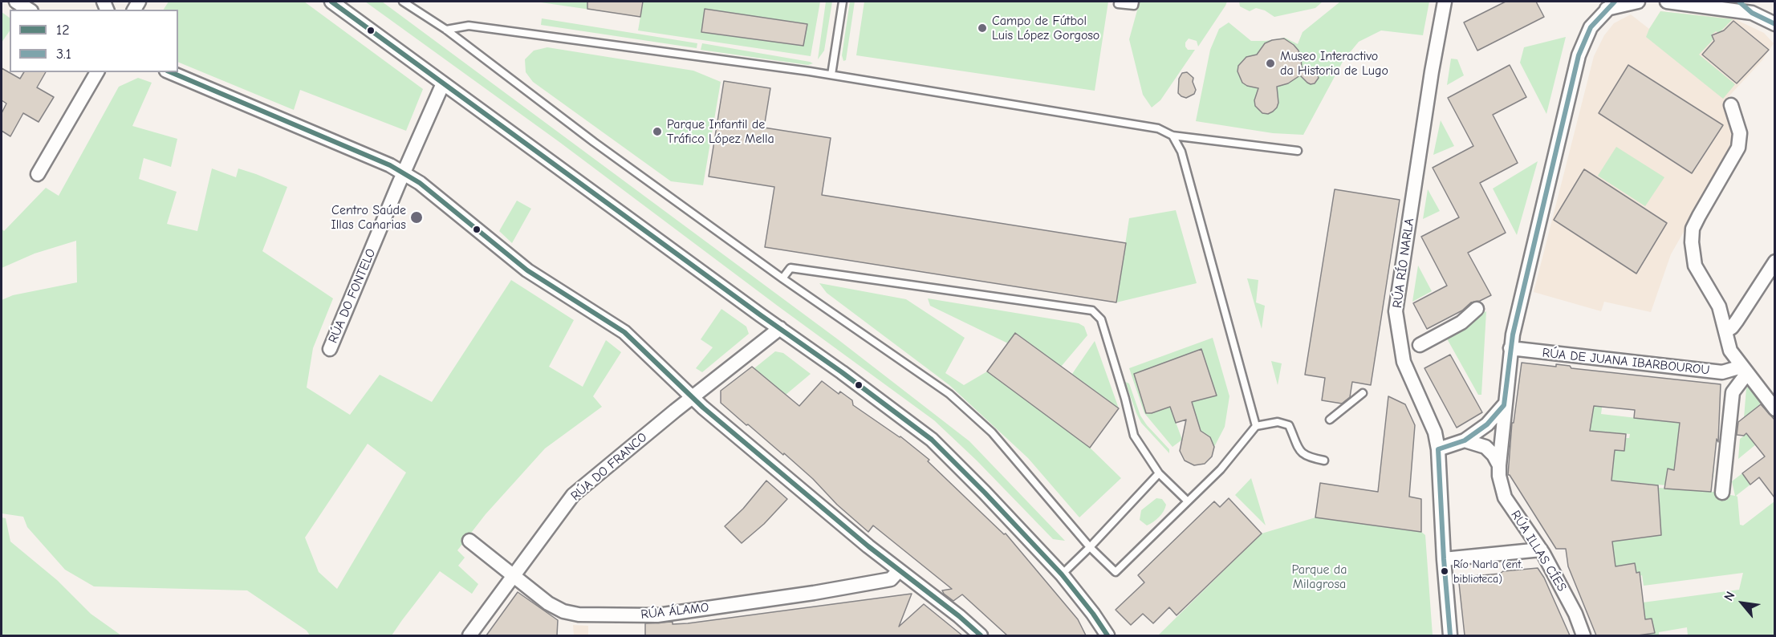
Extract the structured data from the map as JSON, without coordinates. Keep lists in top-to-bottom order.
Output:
{
  "streets": {
    "street": [
      "RÚA RÍO NARLA",
      "RÚA DO FONTELO",
      "RÚA DE JUANA IBARBOUROU",
      "RÚA DO FRANCO",
      "RÚA ILLAS CÍES",
      "RÚA ÁLAMO"
    ]
  },
  "crossings": [
    ["RÚA DE JUANA IBARBOUROU", "RÚA ILLAS CÍES"],
    ["RÚA DO FRANCO", "RÚA ÁLAMO"]
  ],
  "parks": ["Parque da Milagrosa"],
  "places": [
    "Campo de Fútbol Luis López Gorgoso",
    "Museo Interactivo da Historia de Lugo",
    "Parque Infantil de Tráfico López Mella",
    "Centro Saúde Illas Canarias",
    "Río Narla (ent. biblioteca)"
  ],
  "lines": ["transit line 12", "transit line 3.1"],
  "legend": ["12", "3.1"],
  "north": "top left"
}
